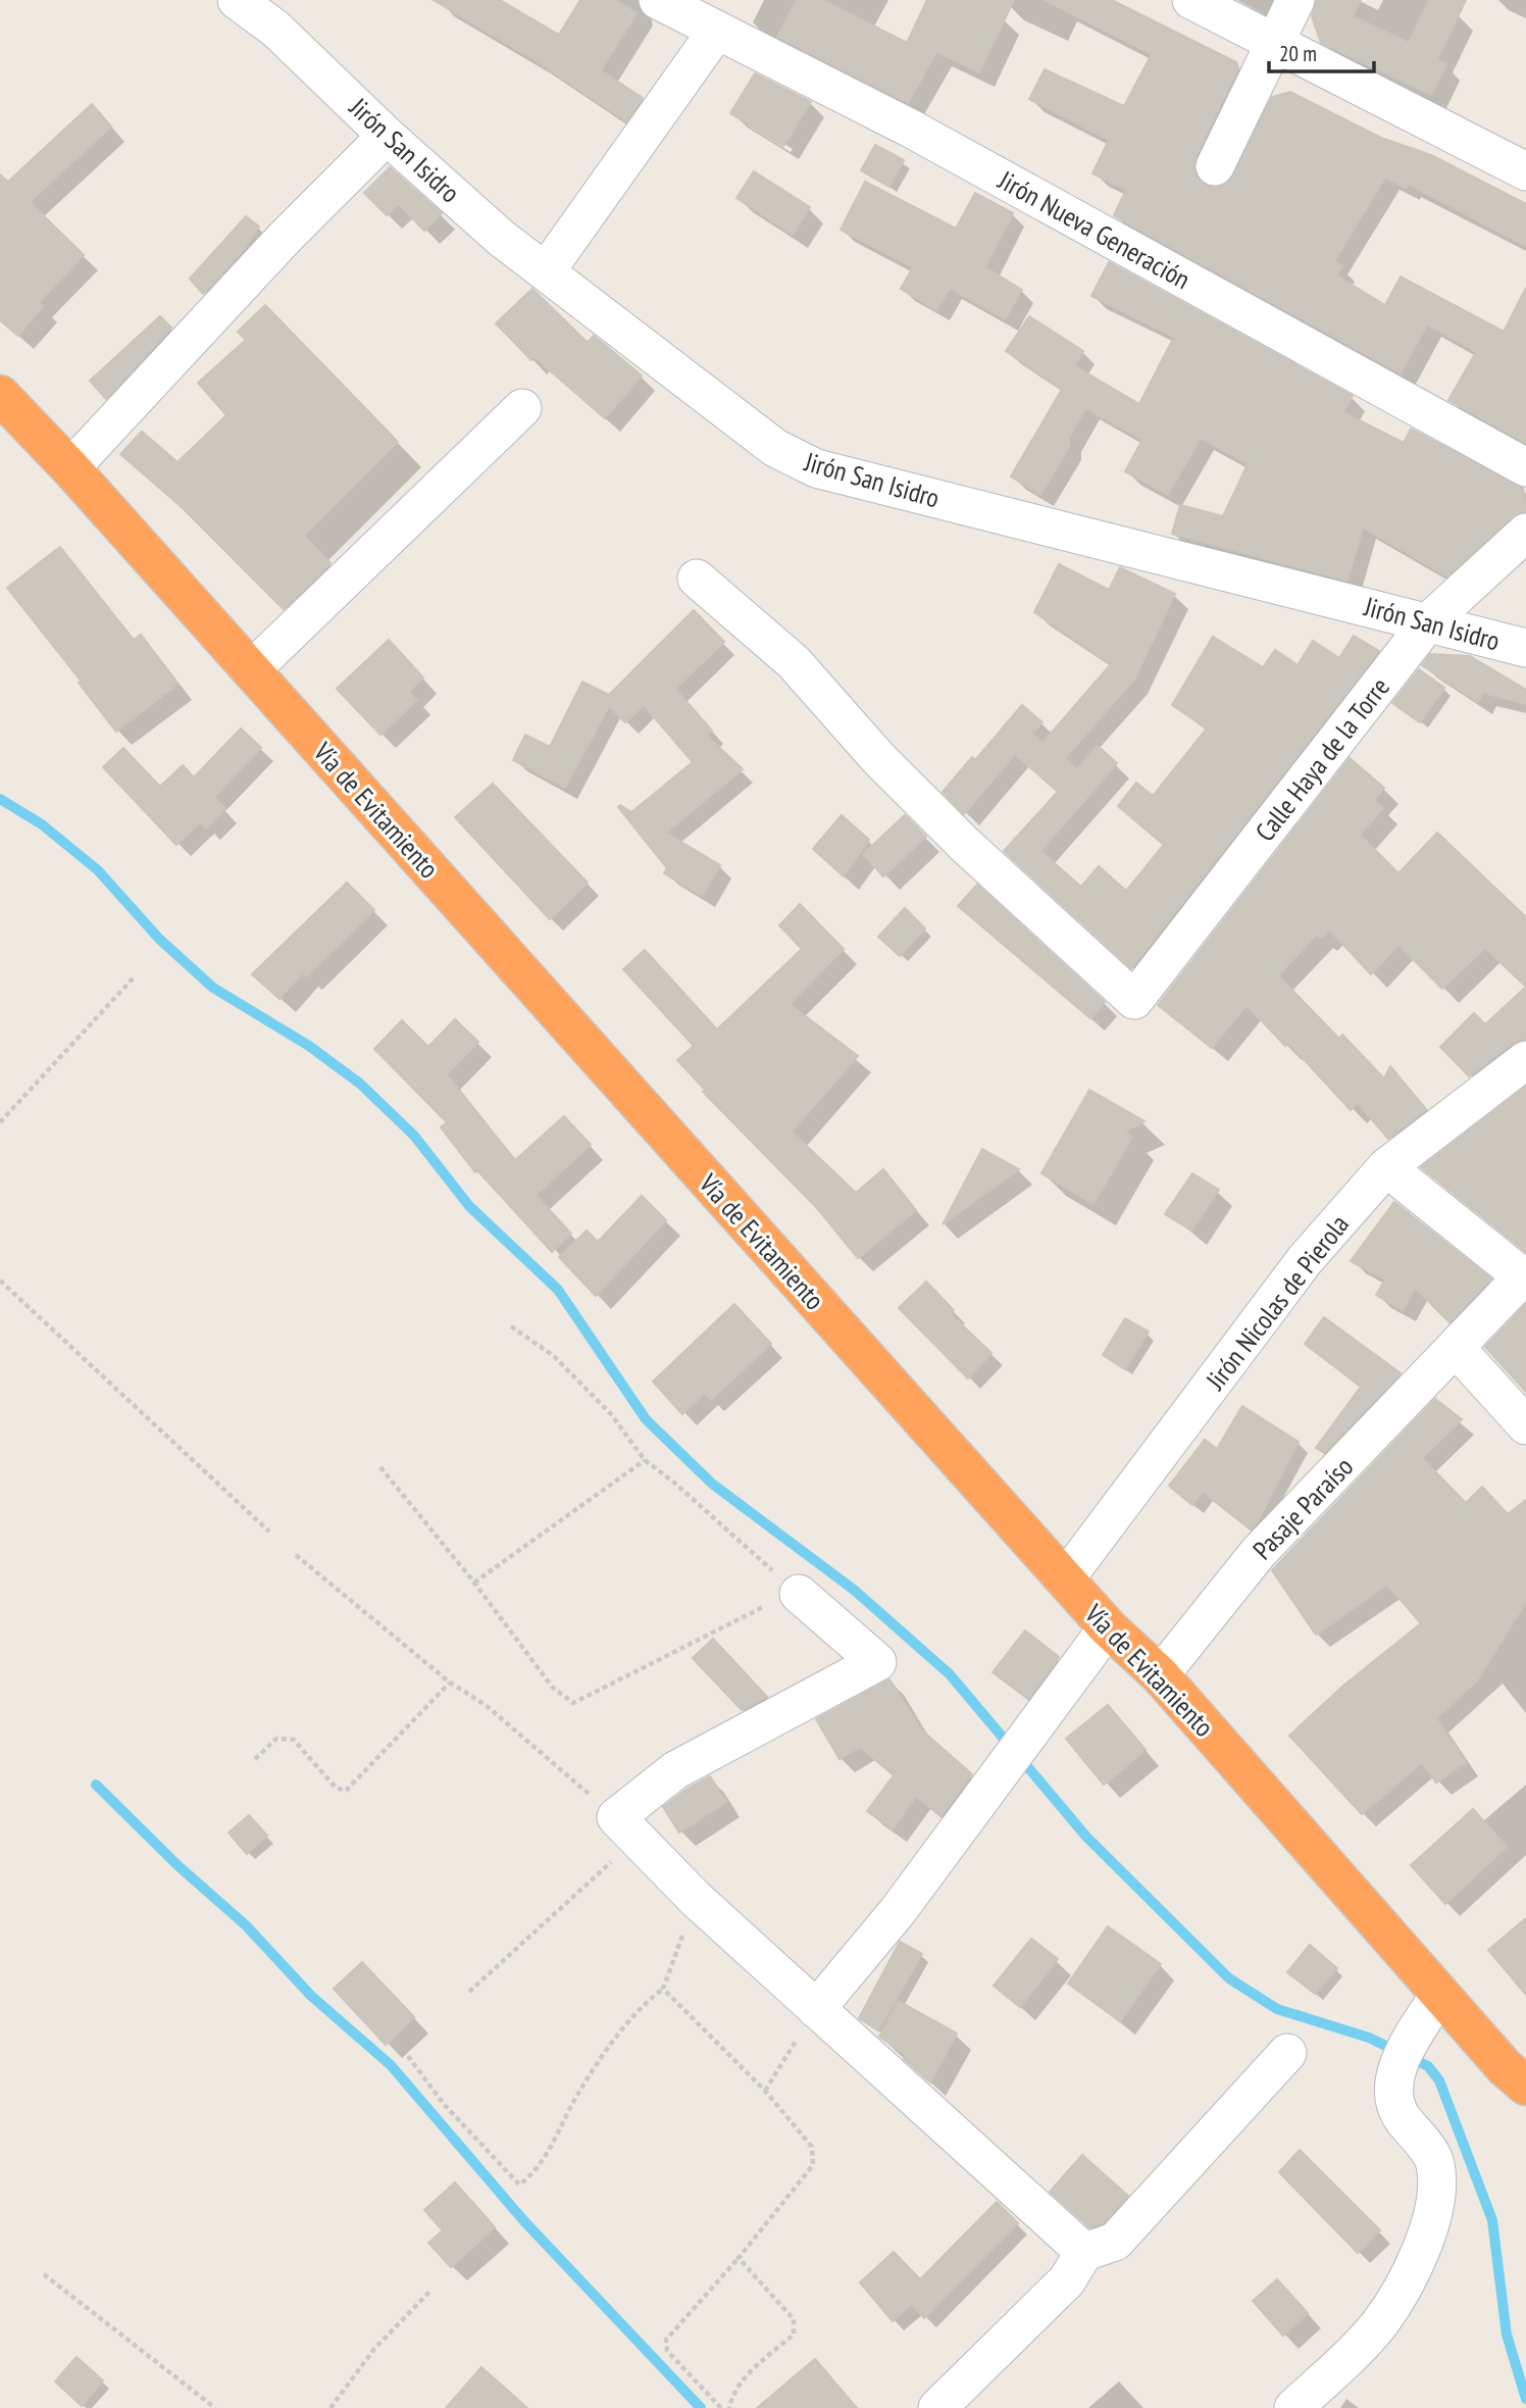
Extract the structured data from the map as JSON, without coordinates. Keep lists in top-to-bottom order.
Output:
{
  "streets": {
    "highway": ["Vía de Evitamiento"],
    "street": [
      "Jirón San Isidro",
      "Jirón Nueva Generación",
      "Calle Haya de la Torre",
      "Jirón Nicolas de Pierola",
      "Pasaje Paraíso"
    ]
  },
  "crossings": [
    ["Jirón San Isidro", "Calle Haya de la Torre"],
    ["Vía de Evitamiento", "Jirón Nicolas de Pierola"],
    ["Vía de Evitamiento", "Pasaje Paraíso"]
  ],
  "scale_bar": "20 m"
}
